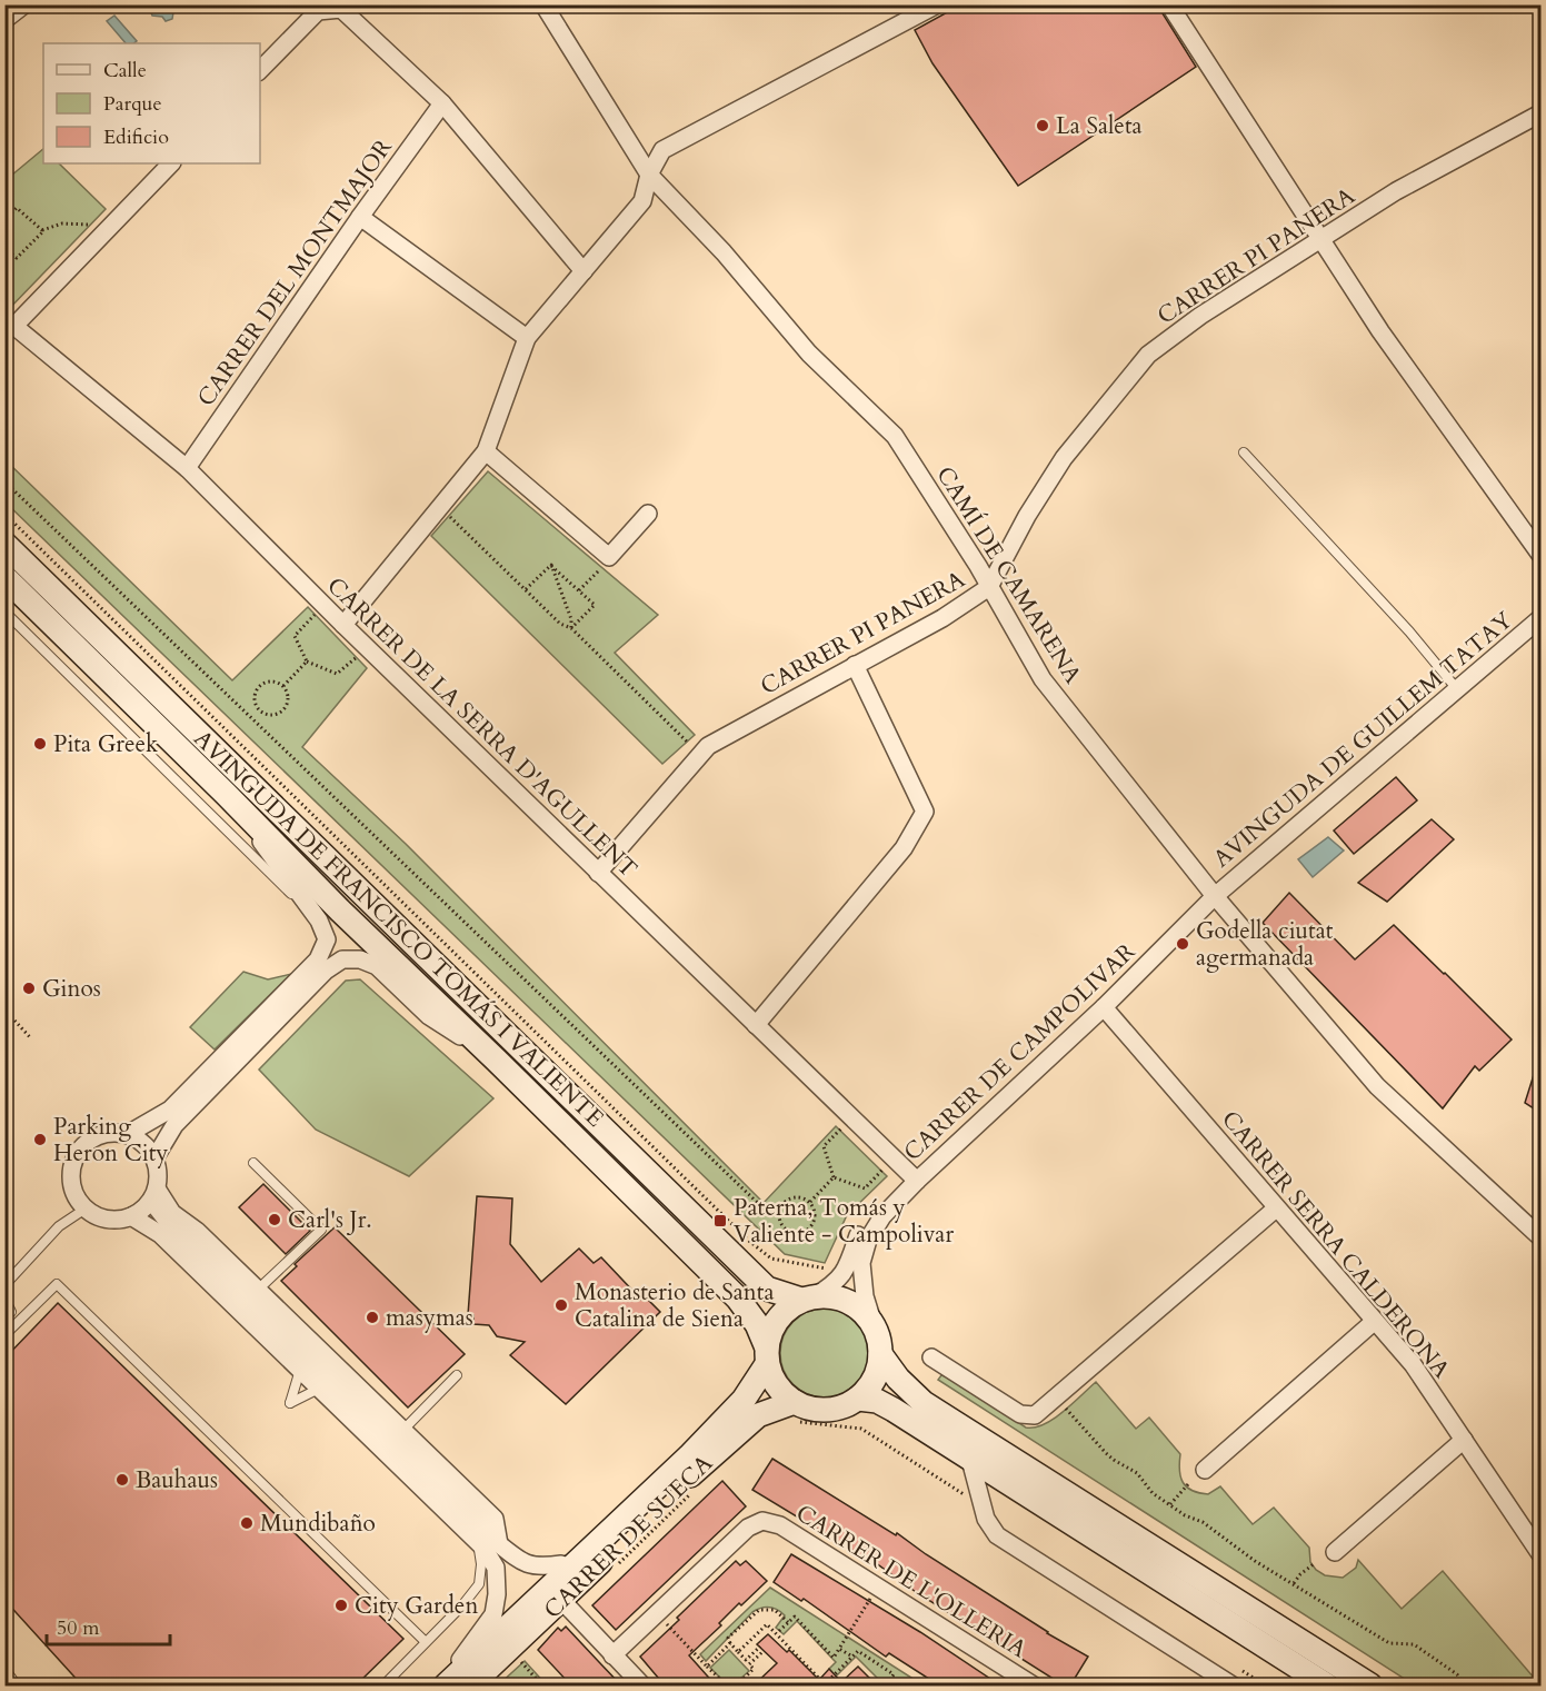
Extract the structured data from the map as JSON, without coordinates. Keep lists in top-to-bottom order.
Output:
{
  "streets": {
    "main road": ["AVINGUDA DE FRANCISCO TOMÁS I VALIENTE", "CARRER DE SUECA"],
    "street": [
      "CARRER PI PANERA",
      "CARRER DEL MONTMAJOR",
      "CAMÍ DE CAMARENA",
      "CARRER DE LA SERRA D'AGULLENT",
      "AVINGUDA DE GUILLEM TATAY",
      "CARRER DE CAMPOLIVAR",
      "CARRER SERRA CALDERONA",
      "CARRER DE L'OLLERIA"
    ]
  },
  "crossings": [
    ["CARRER PI PANERA", "CAMÍ DE CAMARENA"],
    ["CARRER PI PANERA", "CARRER DE LA SERRA D'AGULLENT"],
    ["CARRER DEL MONTMAJOR", "CARRER DE LA SERRA D'AGULLENT"],
    ["CAMÍ DE CAMARENA", "AVINGUDA DE GUILLEM TATAY"],
    ["CARRER DE LA SERRA D'AGULLENT", "CARRER DE CAMPOLIVAR"],
    ["AVINGUDA DE GUILLEM TATAY", "CARRER DE CAMPOLIVAR"],
    ["AVINGUDA DE FRANCISCO TOMÁS I VALIENTE", "CARRER DE CAMPOLIVAR"],
    ["AVINGUDA DE FRANCISCO TOMÁS I VALIENTE", "CARRER DE SUECA"],
    ["CARRER DE CAMPOLIVAR", "CARRER SERRA CALDERONA"],
    ["CARRER DE CAMPOLIVAR", "CARRER DE SUECA"]
  ],
  "places": {
    "other": [
      "La Saleta",
      "Pita Greek",
      "Godella ciutat agermanada",
      "Ginos",
      "Parking Heron City",
      "Carl's Jr.",
      "Monasterio de Santa Catalina de Siena",
      "masymas",
      "Bauhaus",
      "Mundibaño",
      "City Garden"
    ],
    "transit": ["Paterna, Tomás y Valiente - Campolivar"]
  },
  "legend": ["Calle", "Parque", "Edificio"],
  "scale_bar": "50 m"
}
